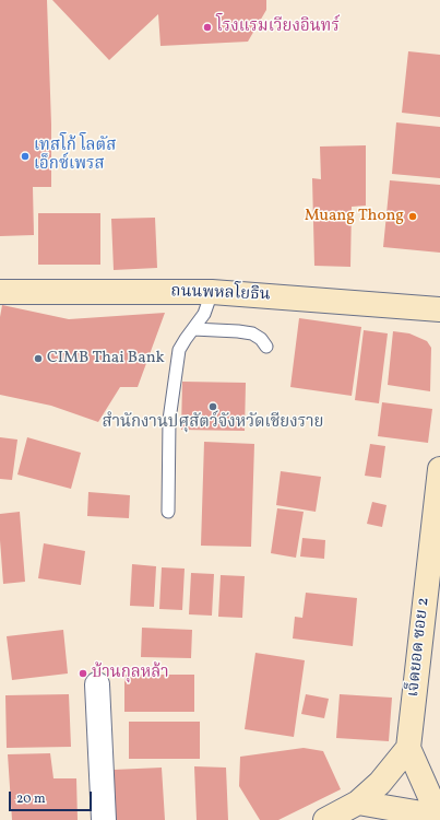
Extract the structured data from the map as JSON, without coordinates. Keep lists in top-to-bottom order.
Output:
{
  "streets": {
    "street": ["ถนนพหลโยธิน", "เจ็ดยอด ซอย 2"]
  },
  "places": [
    "โรงแรมเวียงอินทร์",
    "เทสโก้ โลตัส เอ็กซ์เพรส",
    "Muang Thong",
    "CIMB Thai Bank",
    "สำนักงานปศุสัตว์จังหวัดเชียงราย",
    "บ้านกุลหล้า"
  ],
  "scale_bar": "20 m"
}
